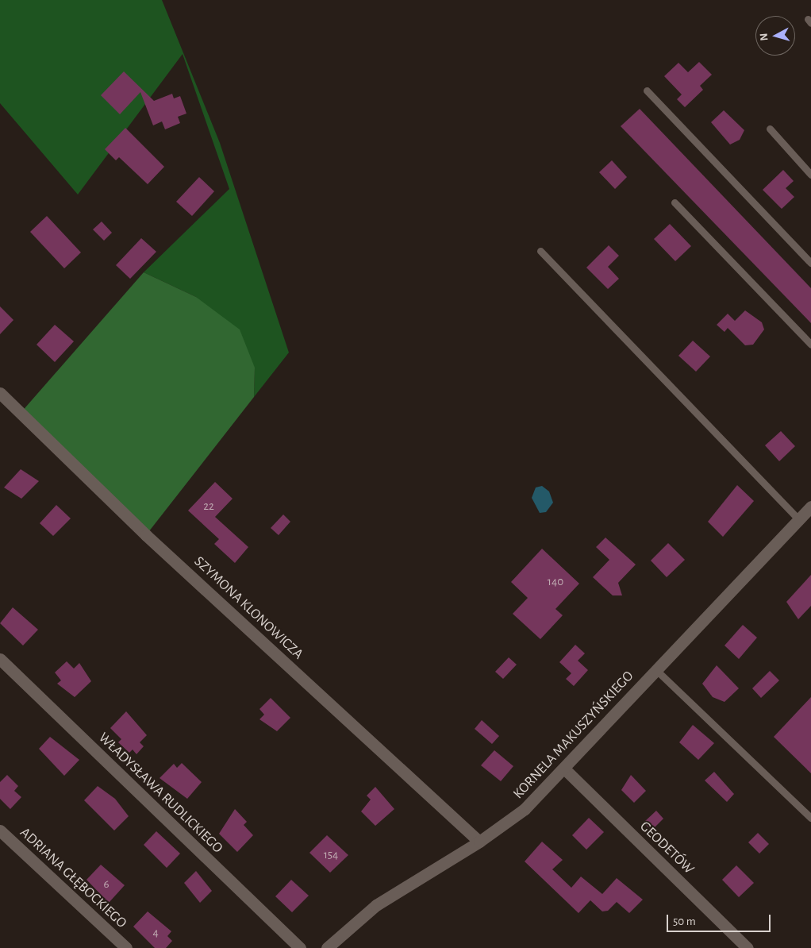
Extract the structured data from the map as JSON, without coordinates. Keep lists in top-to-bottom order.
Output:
{
  "streets": {
    "street": [
      "SZYMONA KLONOWICZA",
      "KORNELA MAKUSZYŃSKIEGO",
      "WŁADYSŁAWA RUDLICKIEGO",
      "GEODETÓW",
      "ADRIANA GŁĘBOCKIEGO"
    ]
  },
  "crossings": [
    ["SZYMONA KLONOWICZA", "KORNELA MAKUSZYŃSKIEGO"],
    ["KORNELA MAKUSZYŃSKIEGO", "GEODETÓW"]
  ],
  "house_numbers": [
    "22",
    "140",
    "154",
    "6",
    "4"
  ],
  "scale_bar": "50 m",
  "north": "left"
}
